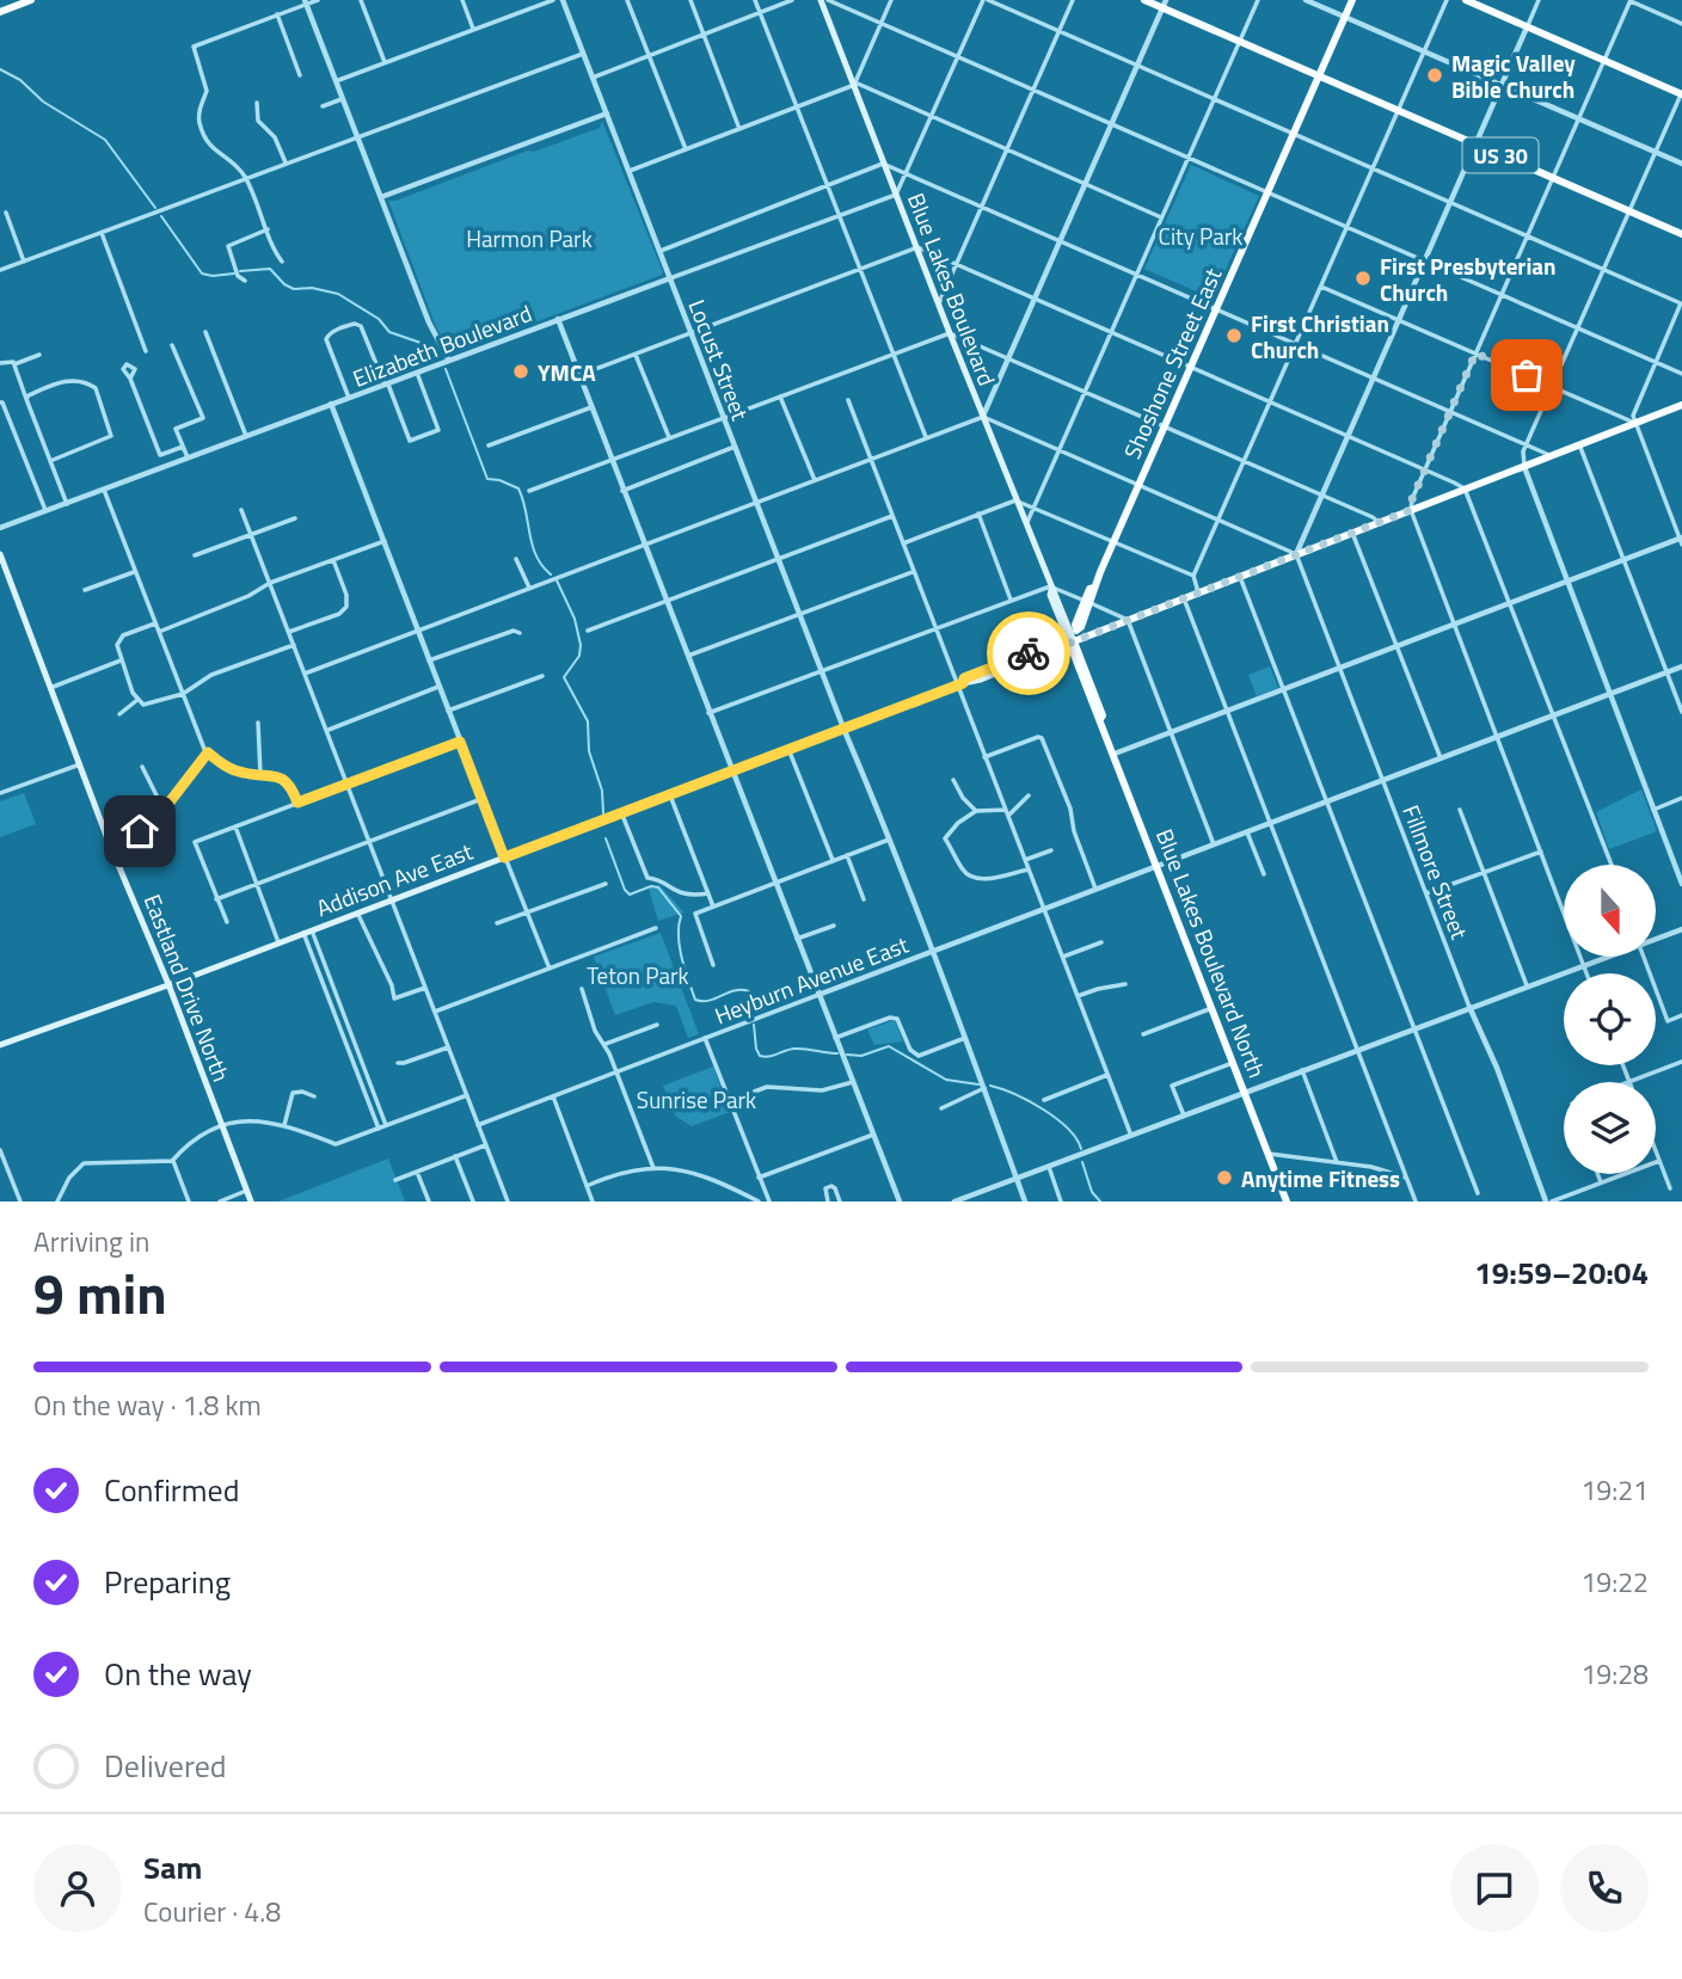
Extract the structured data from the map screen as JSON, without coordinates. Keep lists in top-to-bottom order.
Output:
{
  "streets": {
    "main road": [
      "US 30",
      "Blue Lakes Boulevard",
      "Shoshone Street East",
      "Addison Ave East",
      "Blue Lakes Boulevard North",
      "Eastland Drive North"
    ],
    "street": [
      "Elizabeth Boulevard",
      "Locust Street",
      "Fillmore Street",
      "Heyburn Avenue East"
    ]
  },
  "crossings": [
    ["US 30", "Shoshone Street East"],
    ["Blue Lakes Boulevard", "Elizabeth Boulevard"],
    ["Blue Lakes Boulevard", "Shoshone Street East"],
    ["Blue Lakes Boulevard", "Addison Ave East"],
    ["Blue Lakes Boulevard", "Blue Lakes Boulevard North"],
    ["Elizabeth Boulevard", "Locust Street"],
    ["Locust Street", "Addison Ave East"],
    ["Locust Street", "Heyburn Avenue East"],
    ["Shoshone Street East", "Addison Ave East"],
    ["Shoshone Street East", "Blue Lakes Boulevard North"],
    ["Fillmore Street", "Heyburn Avenue East"],
    ["Addison Ave East", "Blue Lakes Boulevard North"],
    ["Addison Ave East", "Eastland Drive North"],
    ["Blue Lakes Boulevard North", "Heyburn Avenue East"]
  ],
  "parks": [
    "City Park",
    "Harmon Park",
    "Teton Park",
    "Sunrise Park"
  ],
  "places": [
    "Magic Valley Bible Church",
    "First Presbyterian Church",
    "First Christian Church",
    "YMCA",
    "Anytime Fitness"
  ],
  "north": "bottom",
  "page": {
    "heading": ["9 min", "Arriving in", "19:59–20:04"],
    "panel": ["Sam", "Courier · 4.8"],
    "bar": "On the way · 1.8 km",
    "list": [
      ["Confirmed", "19:21"],
      ["Preparing", "19:22"],
      ["On the way", "19:28"],
      "Delivered"
    ]
  }
}
